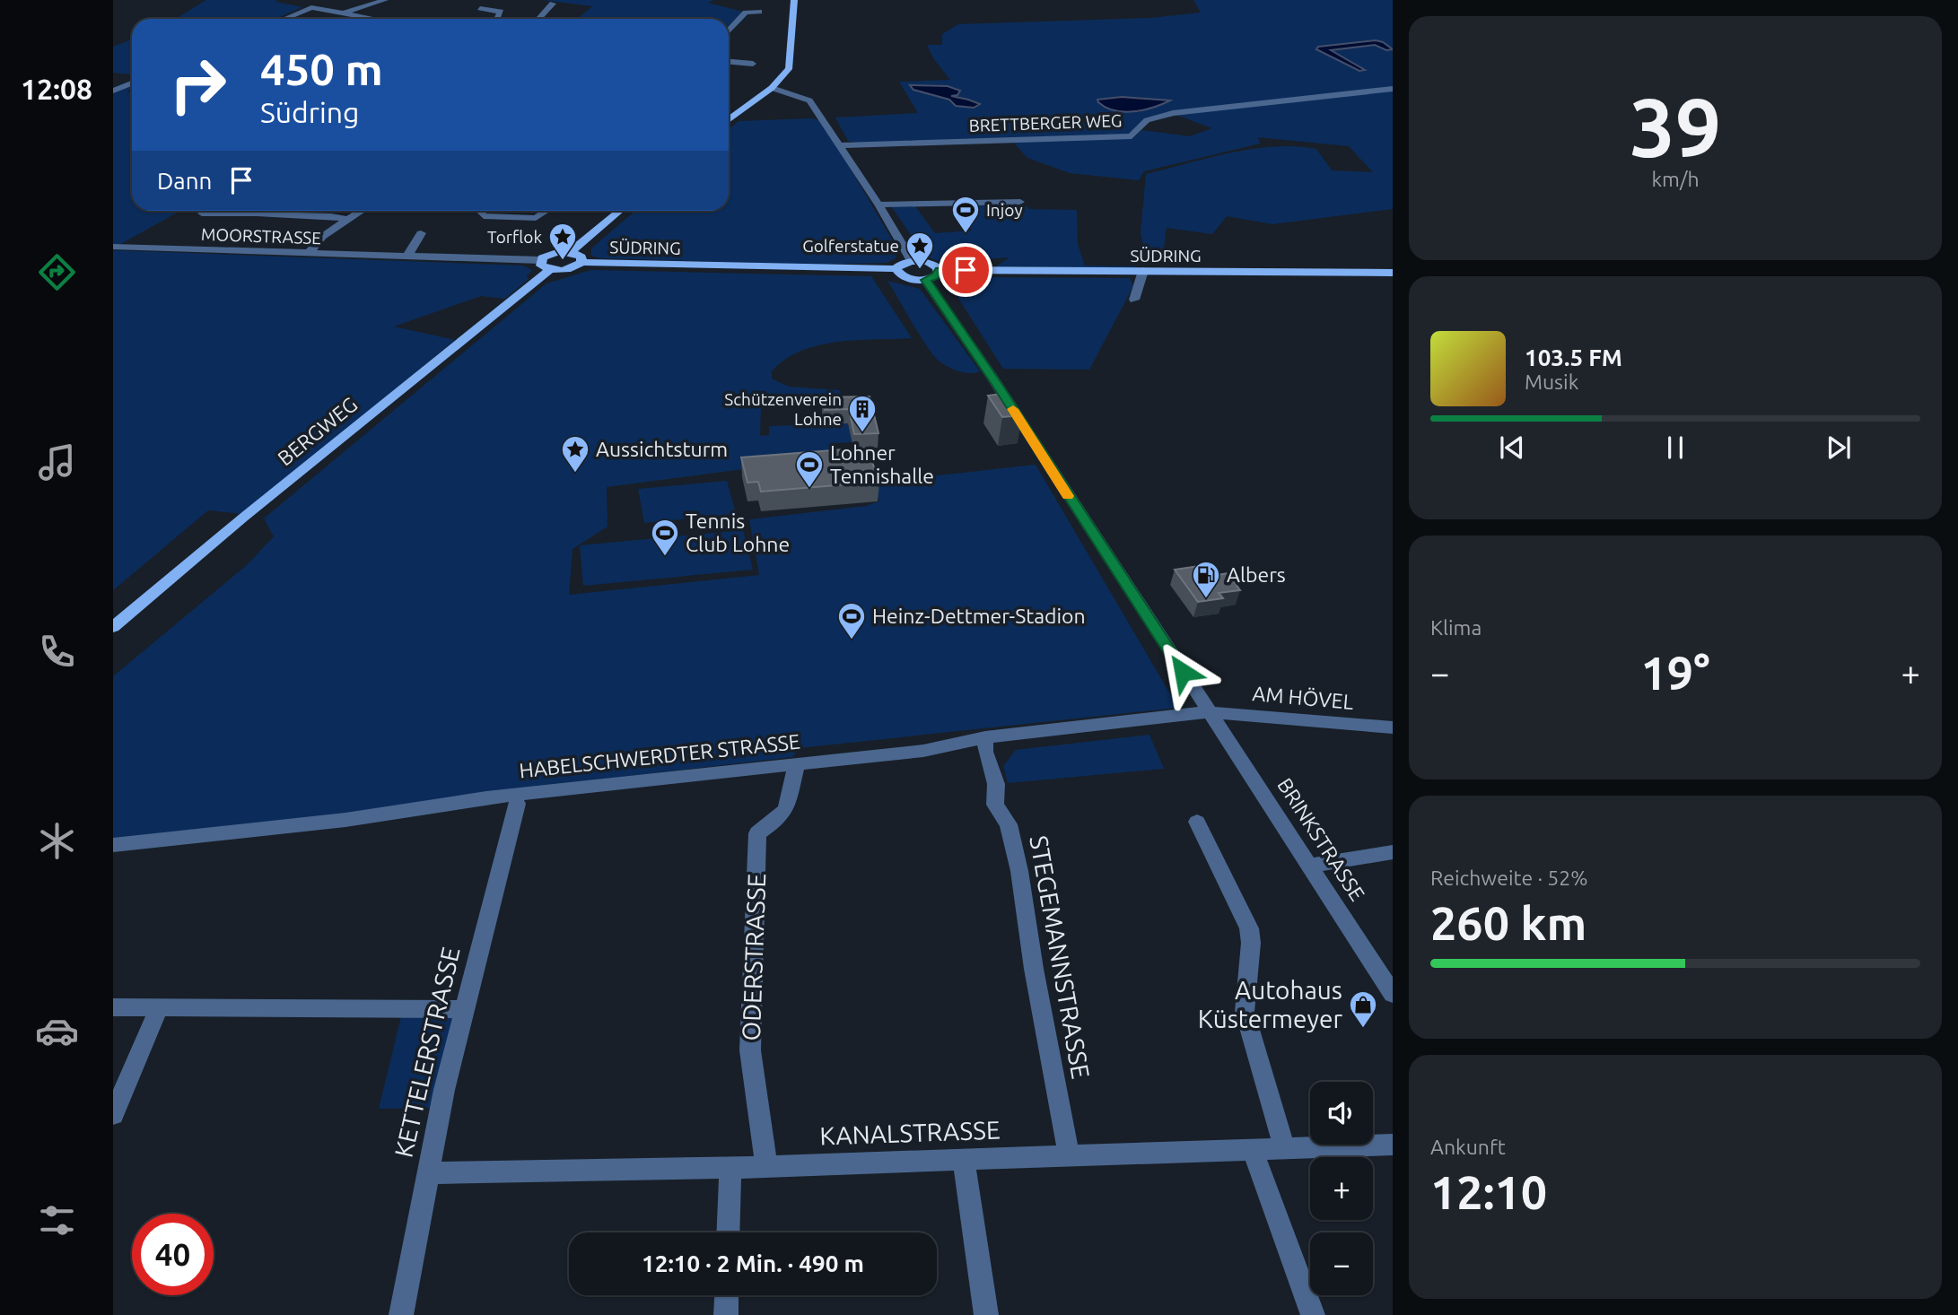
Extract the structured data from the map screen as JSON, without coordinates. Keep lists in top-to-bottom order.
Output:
{
  "streets": {
    "main road": ["SÜDRING", "BERGWEG"],
    "street": [
      "BRETTBERGER WEG",
      "MOORSTRASSE",
      "AM HÖVEL",
      "HABELSCHWERDTER STRASSE",
      "BRINKSTRASSE",
      "ODERSTRASSE",
      "STEGEMANNSTRASSE",
      "KETTELERSTRASSE",
      "KANALSTRASSE"
    ]
  },
  "crossings": [
    ["SÜDRING", "BERGWEG"],
    ["AM HÖVEL", "HABELSCHWERDTER STRASSE"],
    ["AM HÖVEL", "BRINKSTRASSE"],
    ["HABELSCHWERDTER STRASSE", "BRINKSTRASSE"],
    ["HABELSCHWERDTER STRASSE", "ODERSTRASSE"],
    ["HABELSCHWERDTER STRASSE", "STEGEMANNSTRASSE"],
    ["ODERSTRASSE", "KANALSTRASSE"],
    ["STEGEMANNSTRASSE", "KANALSTRASSE"],
    ["KETTELERSTRASSE", "KANALSTRASSE"]
  ],
  "places": {
    "sports": [
      "Injoy",
      "Lohner Tennishalle",
      "Tennis Club Lohne",
      "Heinz-Dettmer-Stadion"
    ],
    "place": ["Torflok", "Golferstatue", "Aussichtsturm"],
    "building": ["Schützenverein Lohne"],
    "fuel station": ["Albers"],
    "shop": ["Autohaus Küstermeyer"]
  },
  "page": {
    "tabs": "12:08",
    "tile": [
      ["39", "km/h"],
      "Klima",
      ["Reichweite · 52%", "260 km"],
      ["Ankunft", "12:10"]
    ],
    "turn": ["450 m", "Südring"],
    "then": "Dann",
    "song": ["103.5 FM", "Musik"],
    "heat": ["−", "19°", "+"],
    "map_buttons": ["+", "−"],
    "limit": "40",
    "trip": "12:10 · 2 Min. · 490 m"
  }
}
